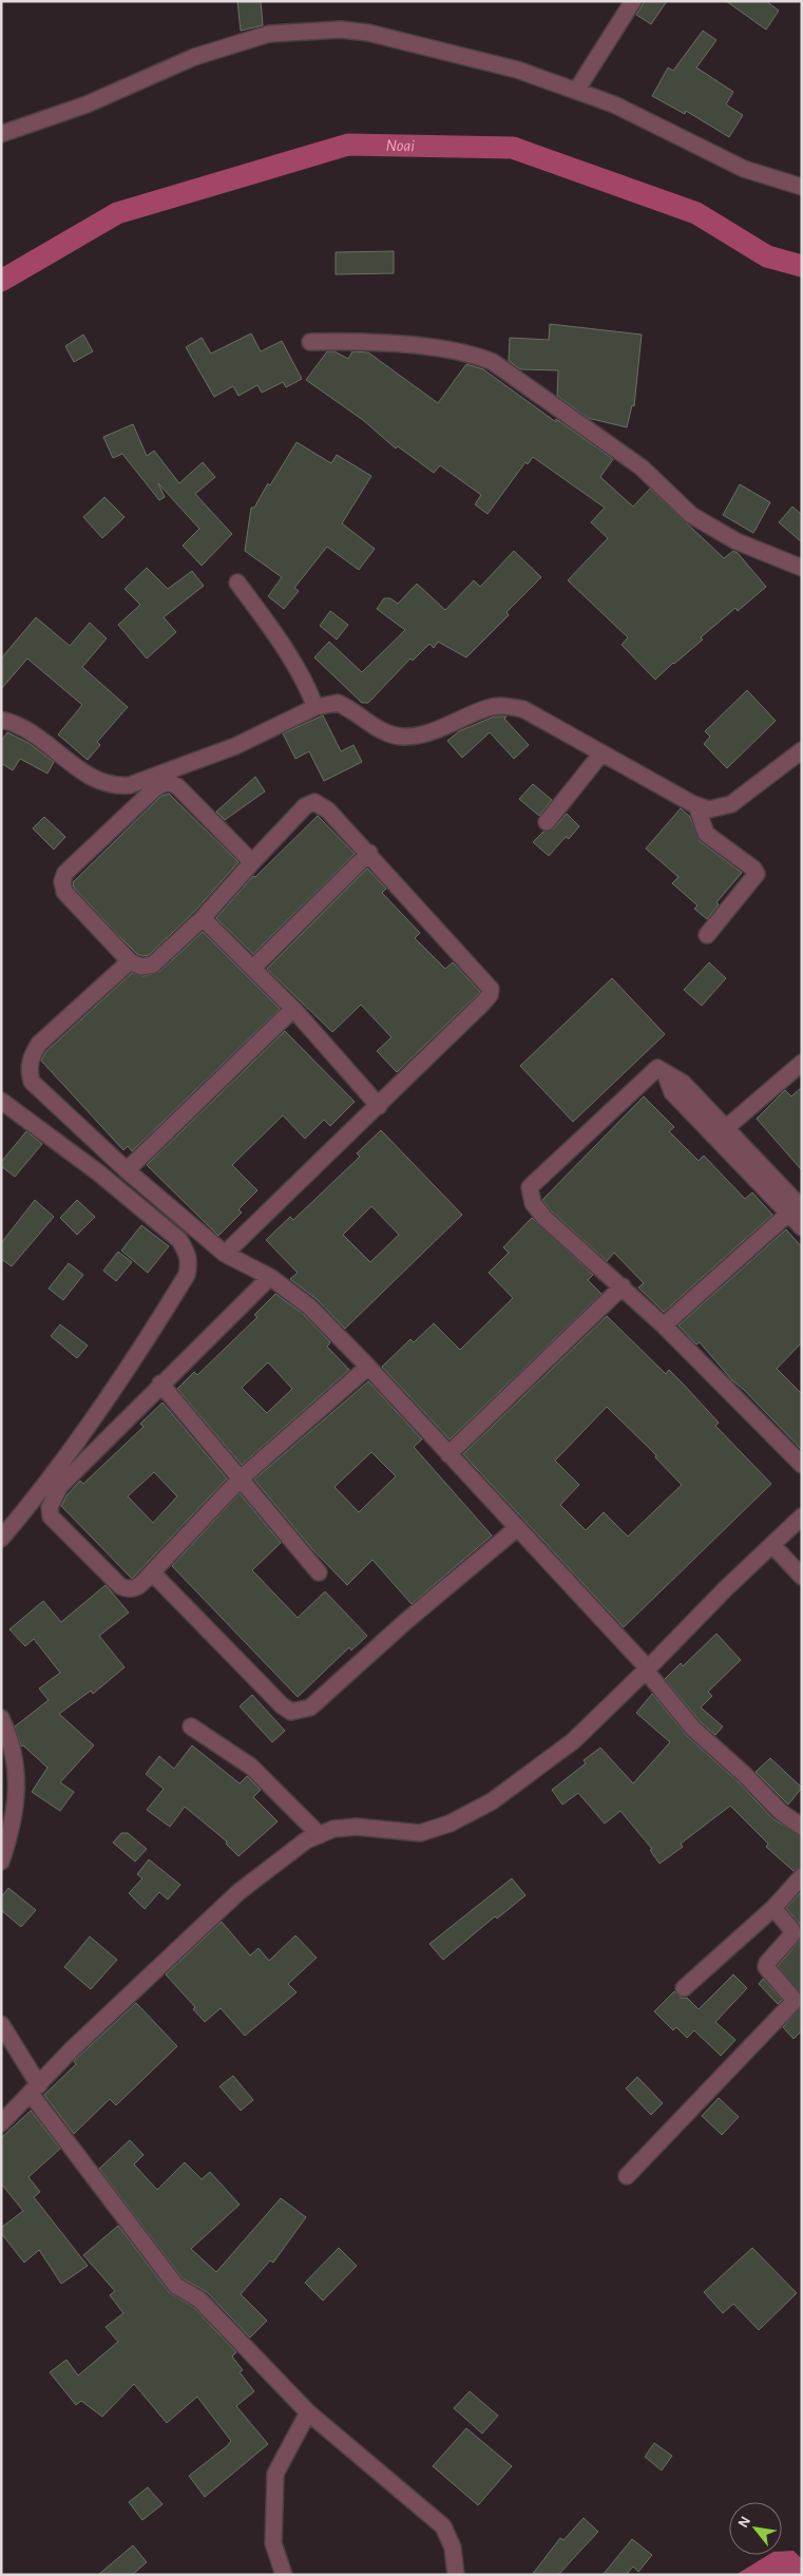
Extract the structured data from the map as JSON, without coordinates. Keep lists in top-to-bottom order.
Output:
{
  "water": ["Noai"],
  "north": "top left"
}
